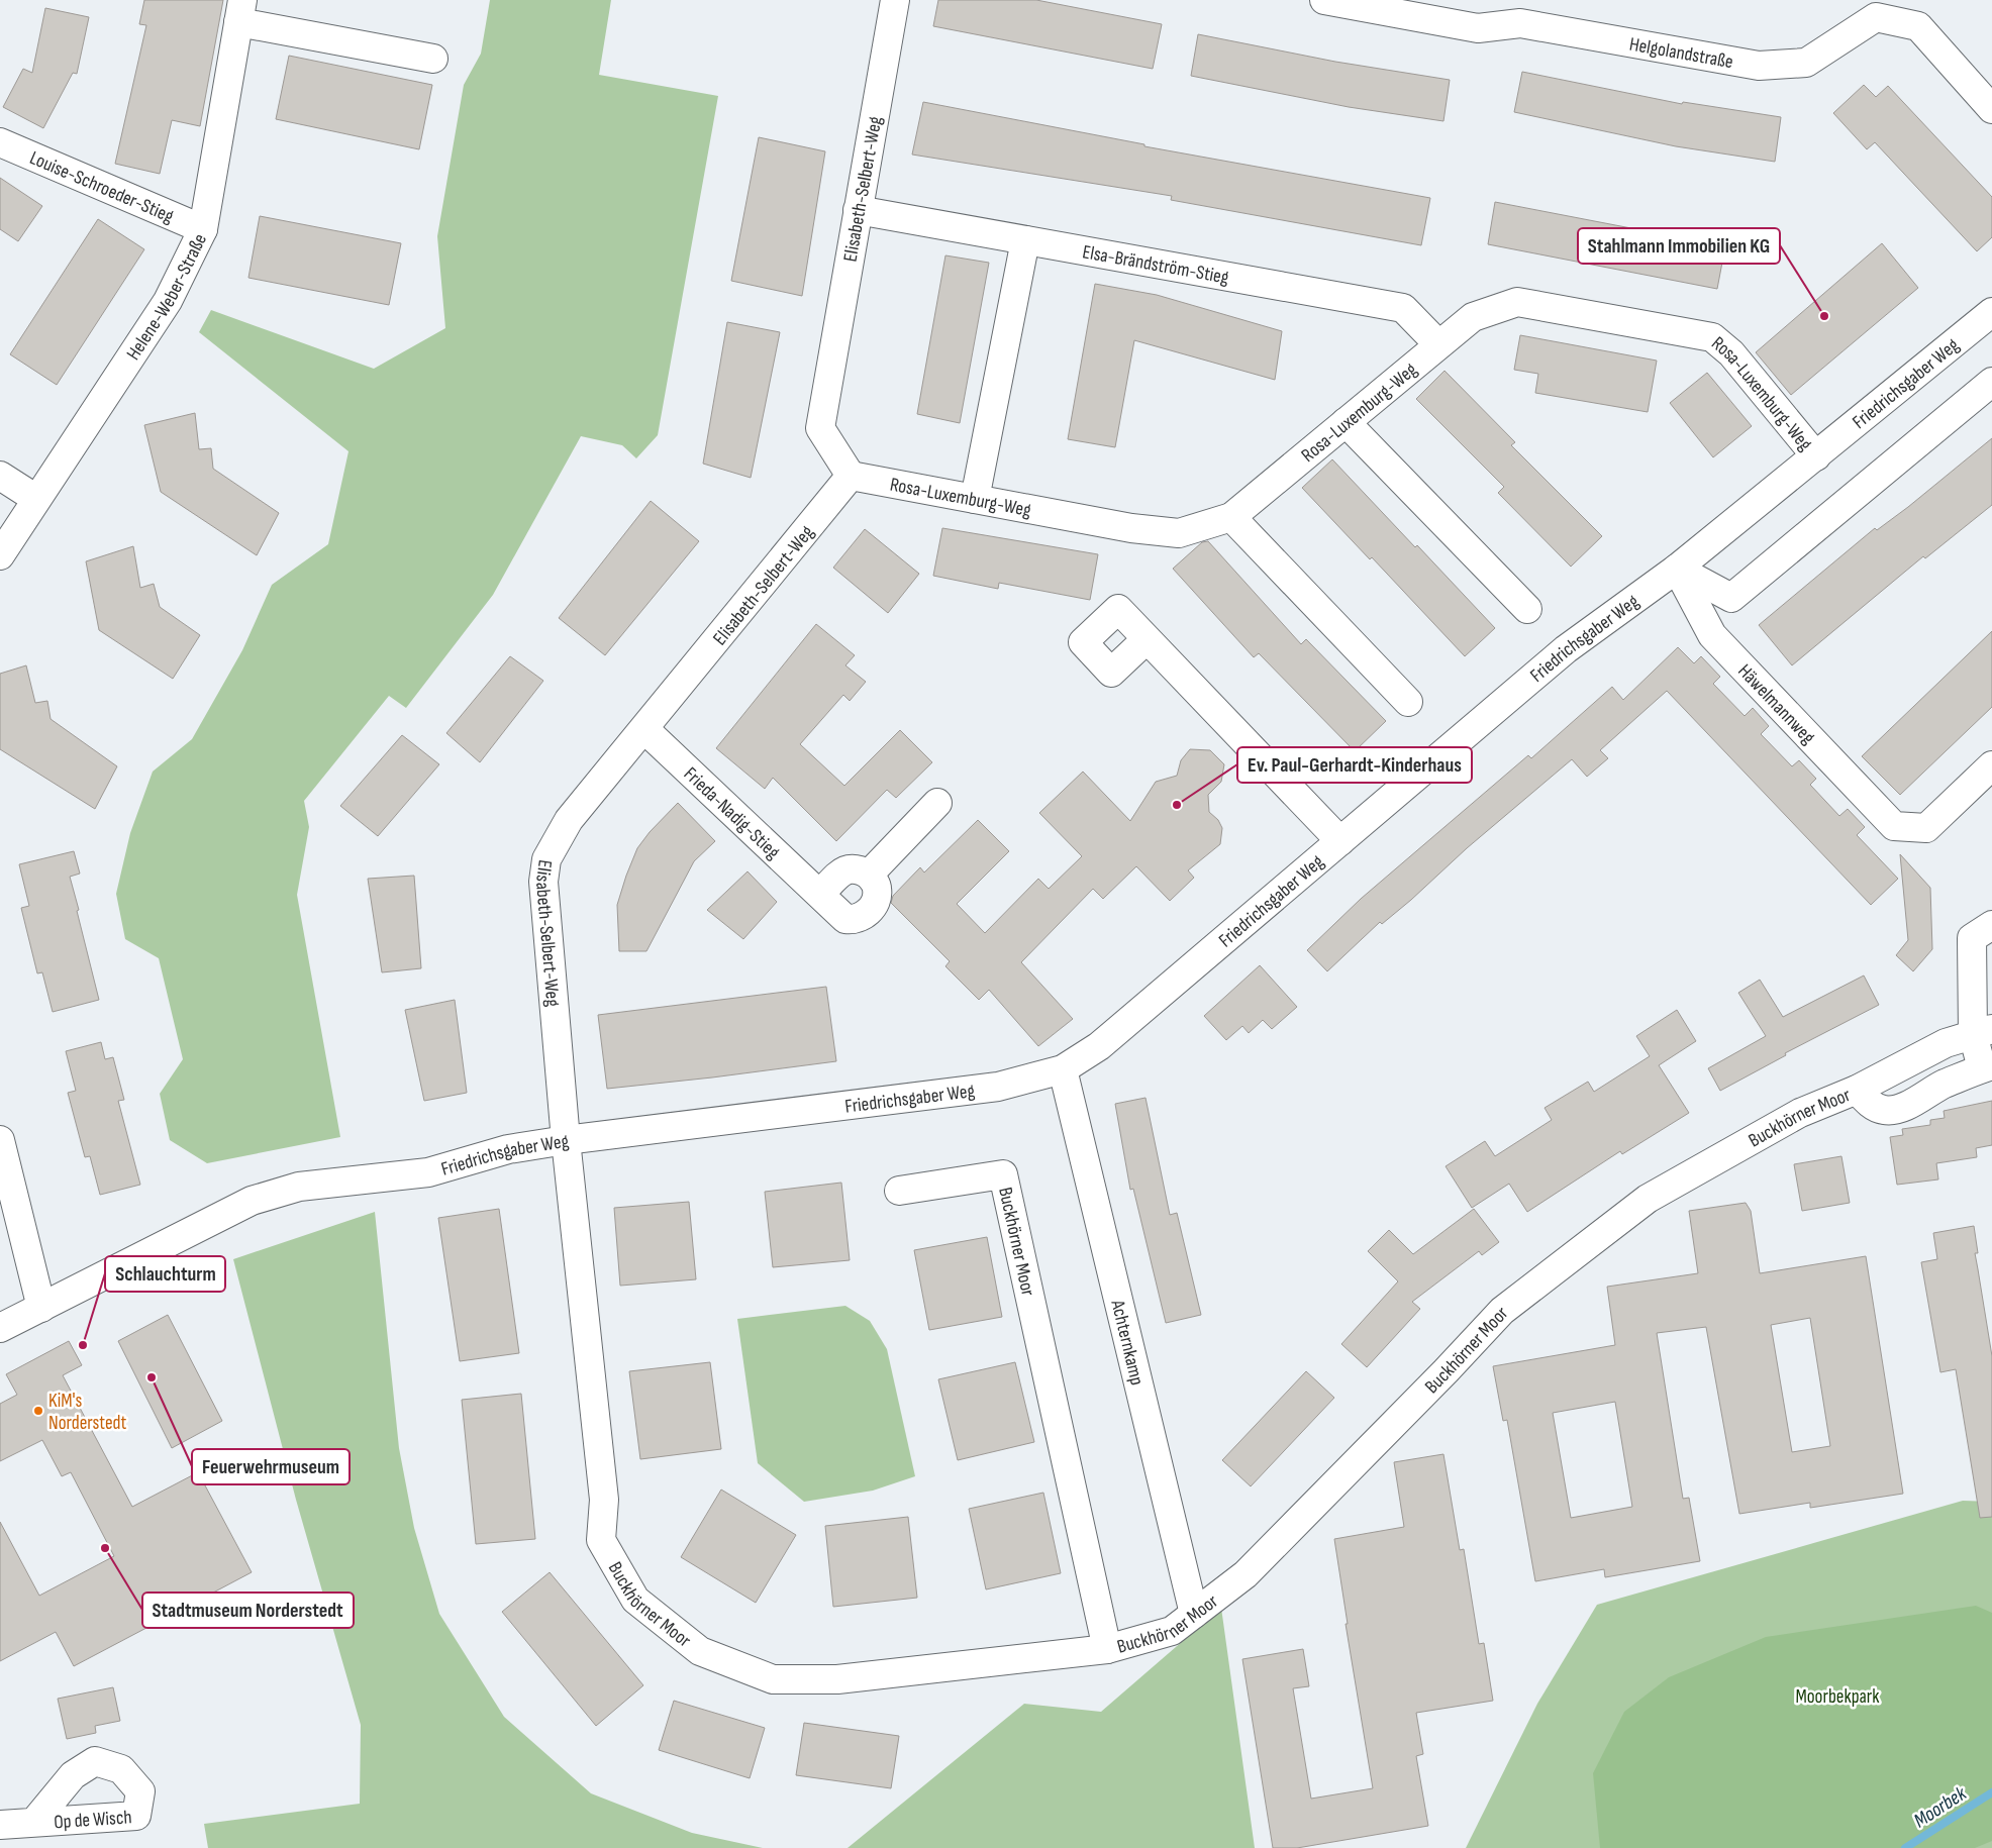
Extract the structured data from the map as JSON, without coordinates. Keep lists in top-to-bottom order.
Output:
{
  "streets": {
    "street": [
      "Helgolandstraße",
      "Louise-Schroeder-Stieg",
      "Elisabeth-Selbert-Weg",
      "Elsa-Brändström-Stieg",
      "Helene-Weber-Straße",
      "Friedrichsgaber Weg",
      "Rosa-Luxemburg-Weg",
      "Häwelmannweg",
      "Frieda-Nadig-Stieg",
      "Buckhörner Moor",
      "Achternkamp",
      "Op de Wisch"
    ]
  },
  "crossings": [
    ["Louise-Schroeder-Stieg", "Helene-Weber-Straße"],
    ["Elisabeth-Selbert-Weg", "Elsa-Brändström-Stieg"],
    ["Elisabeth-Selbert-Weg", "Friedrichsgaber Weg"],
    ["Elisabeth-Selbert-Weg", "Rosa-Luxemburg-Weg"],
    ["Elisabeth-Selbert-Weg", "Frieda-Nadig-Stieg"],
    ["Elisabeth-Selbert-Weg", "Buckhörner Moor"],
    ["Elsa-Brändström-Stieg", "Rosa-Luxemburg-Weg"],
    ["Friedrichsgaber Weg", "Rosa-Luxemburg-Weg"],
    ["Friedrichsgaber Weg", "Häwelmannweg"],
    ["Friedrichsgaber Weg", "Buckhörner Moor"],
    ["Friedrichsgaber Weg", "Achternkamp"],
    ["Buckhörner Moor", "Achternkamp"]
  ],
  "water": ["Moorbek"],
  "parks": ["Moorbekpark"],
  "places": [
    "Stahlmann Immobilien KG",
    "Ev. Paul-Gerhardt-Kinderhaus",
    "Schlauchturm",
    "Feuerwehrmuseum",
    "KiM's Norderstedt",
    "Stadtmuseum Norderstedt"
  ]
}
